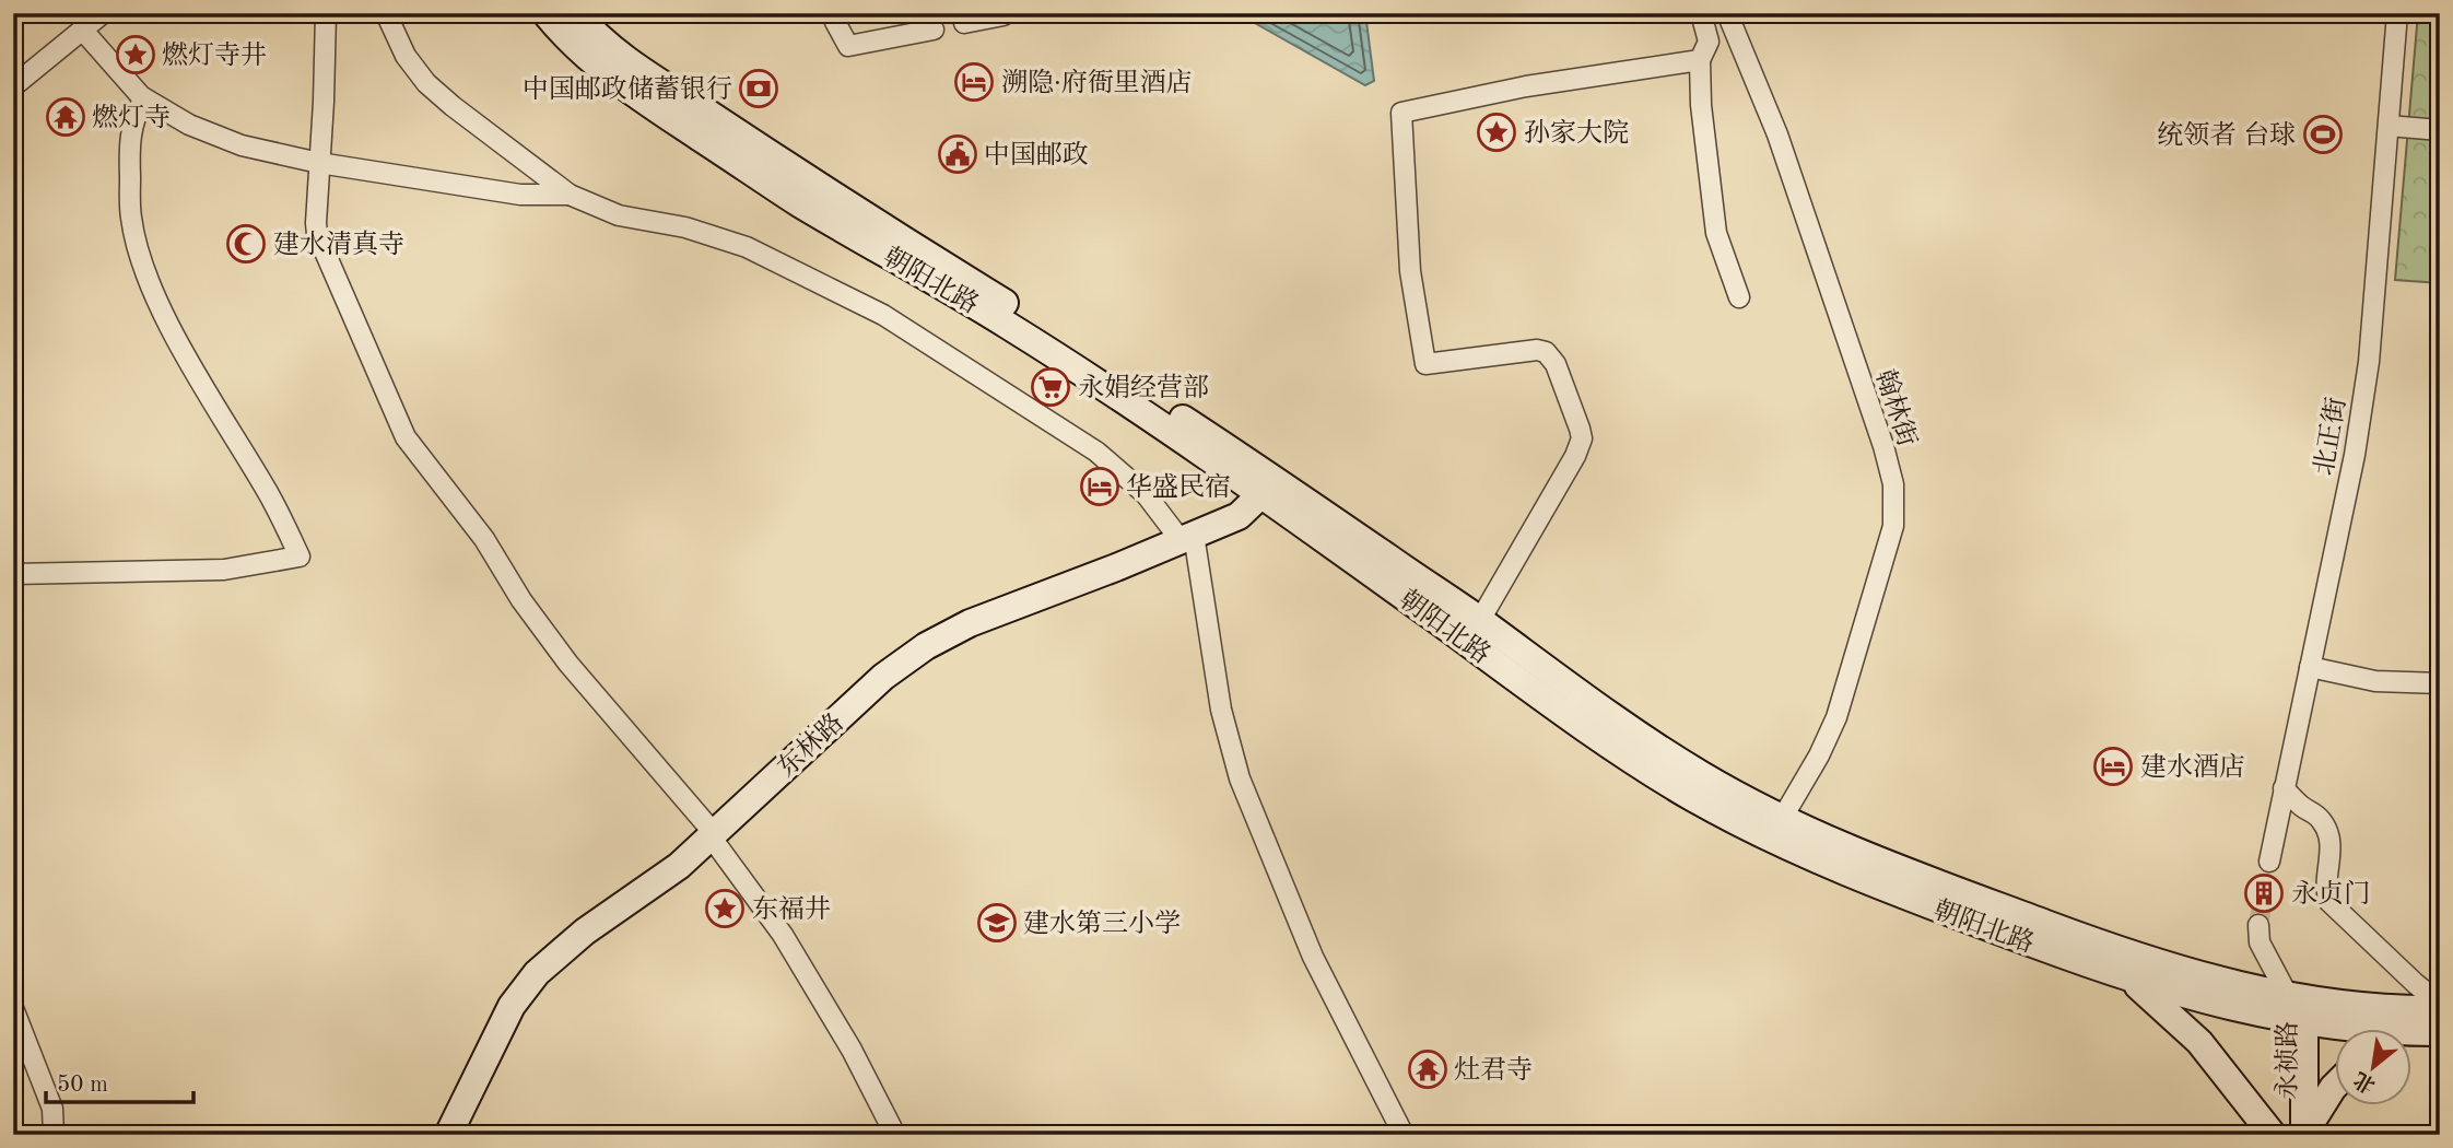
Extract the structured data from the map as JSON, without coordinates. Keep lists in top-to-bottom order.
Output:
{
  "streets": {
    "main road": ["朝阳北路", "东林路", "永祯路"],
    "street": ["翰林街", "北正街"]
  },
  "crossings": [
    ["朝阳北路", "翰林街"],
    ["朝阳北路", "东林路"],
    ["朝阳北路", "永祯路"]
  ],
  "places": {
    "place": ["燃灯寺井", "孙家大院", "东福井"],
    "hotel": ["溯隐·府衙里酒店", "华盛民宿", "建水酒店"],
    "bank": ["中国邮政储蓄银行"],
    "temple": ["燃灯寺", "灶君寺"],
    "sports": ["统领者 台球"],
    "public building": ["中国邮政"],
    "mosque": ["建水清真寺"],
    "supermarket": ["永娟经营部"],
    "building": ["永贞门"],
    "school or university": ["建水第三小学"]
  },
  "scale_bar": "50 m",
  "north": "bottom left"
}
